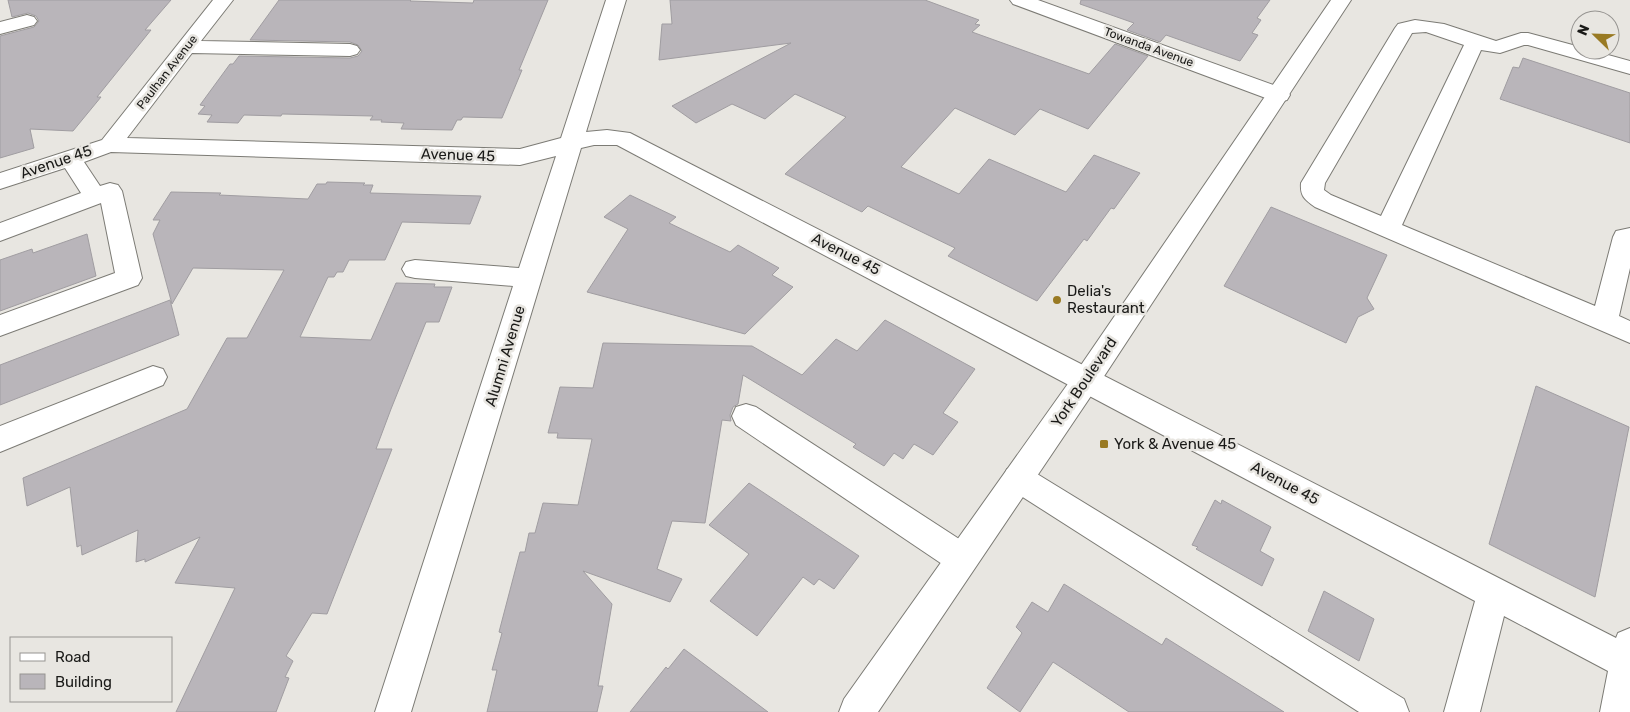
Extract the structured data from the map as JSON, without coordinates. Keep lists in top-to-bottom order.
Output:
{
  "streets": {
    "street": [
      "Towanda Avenue",
      "Paulhan Avenue",
      "Avenue 45",
      "Alumni Avenue",
      "York Boulevard"
    ]
  },
  "crossings": [
    ["Towanda Avenue", "York Boulevard"],
    ["Paulhan Avenue", "Avenue 45"],
    ["Avenue 45", "Alumni Avenue"],
    ["Avenue 45", "York Boulevard"]
  ],
  "places": {
    "other": ["Delia's Restaurant"],
    "transit": ["York & Avenue 45"]
  },
  "legend": ["Road", "Building"],
  "north": "top left"
}
